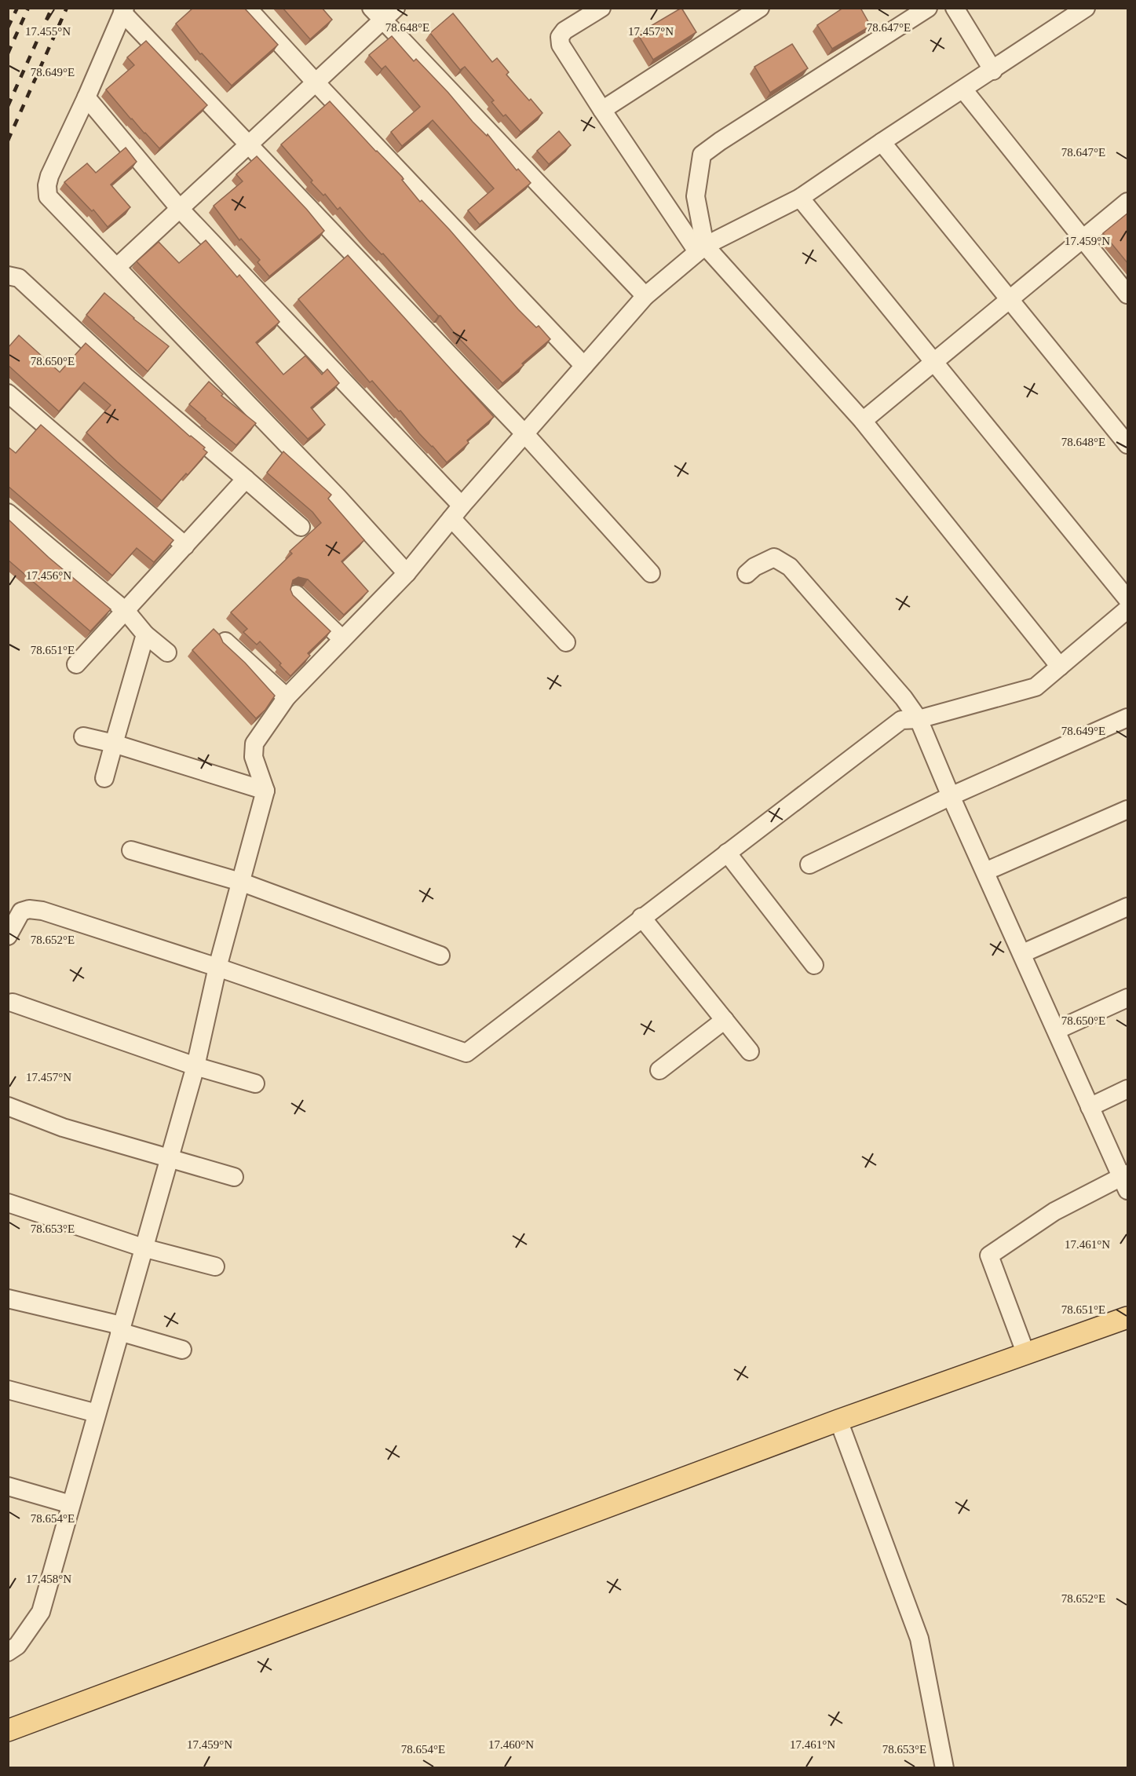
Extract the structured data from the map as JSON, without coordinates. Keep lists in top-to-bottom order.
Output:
{
  "coordinates": [
    "78.648°E",
    "78.647°E",
    "17.457°N",
    "17.455°N",
    "78.649°E",
    "17.459°N",
    "78.650°E",
    "17.456°N",
    "78.651°E",
    "78.652°E",
    "78.653°E",
    "17.461°N",
    "78.654°E",
    "17.458°N",
    "17.460°N"
  ]
}
